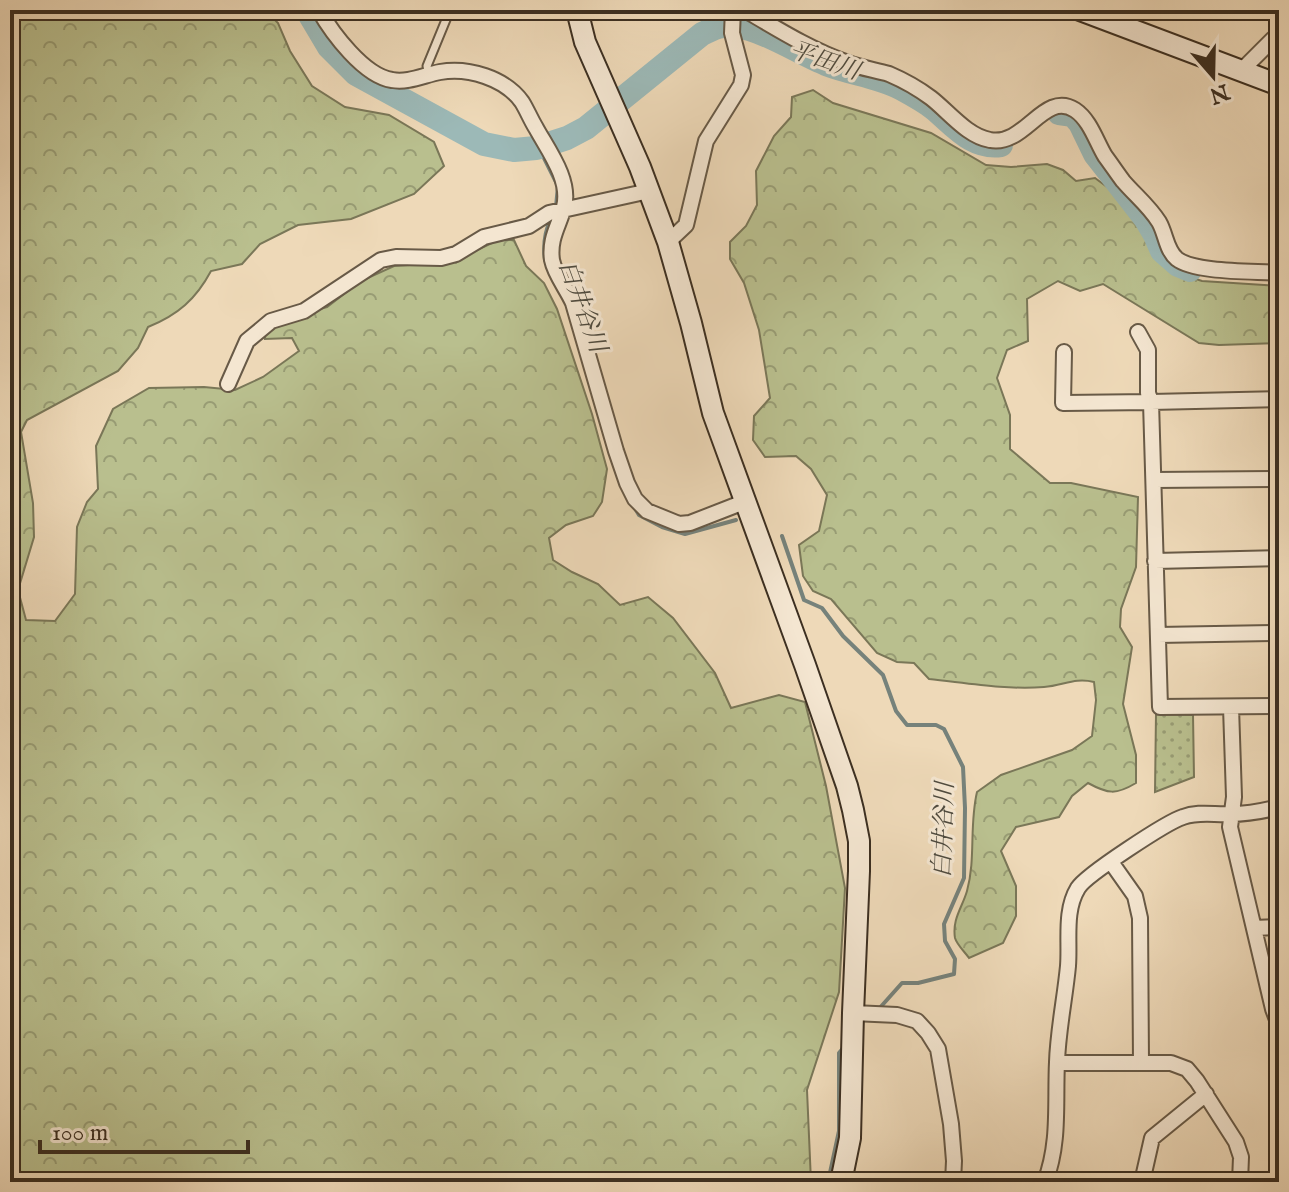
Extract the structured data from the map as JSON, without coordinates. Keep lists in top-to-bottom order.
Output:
{
  "water": ["平田川", "白井谷川"],
  "scale_bar": "100 m",
  "north": "bottom"
}
